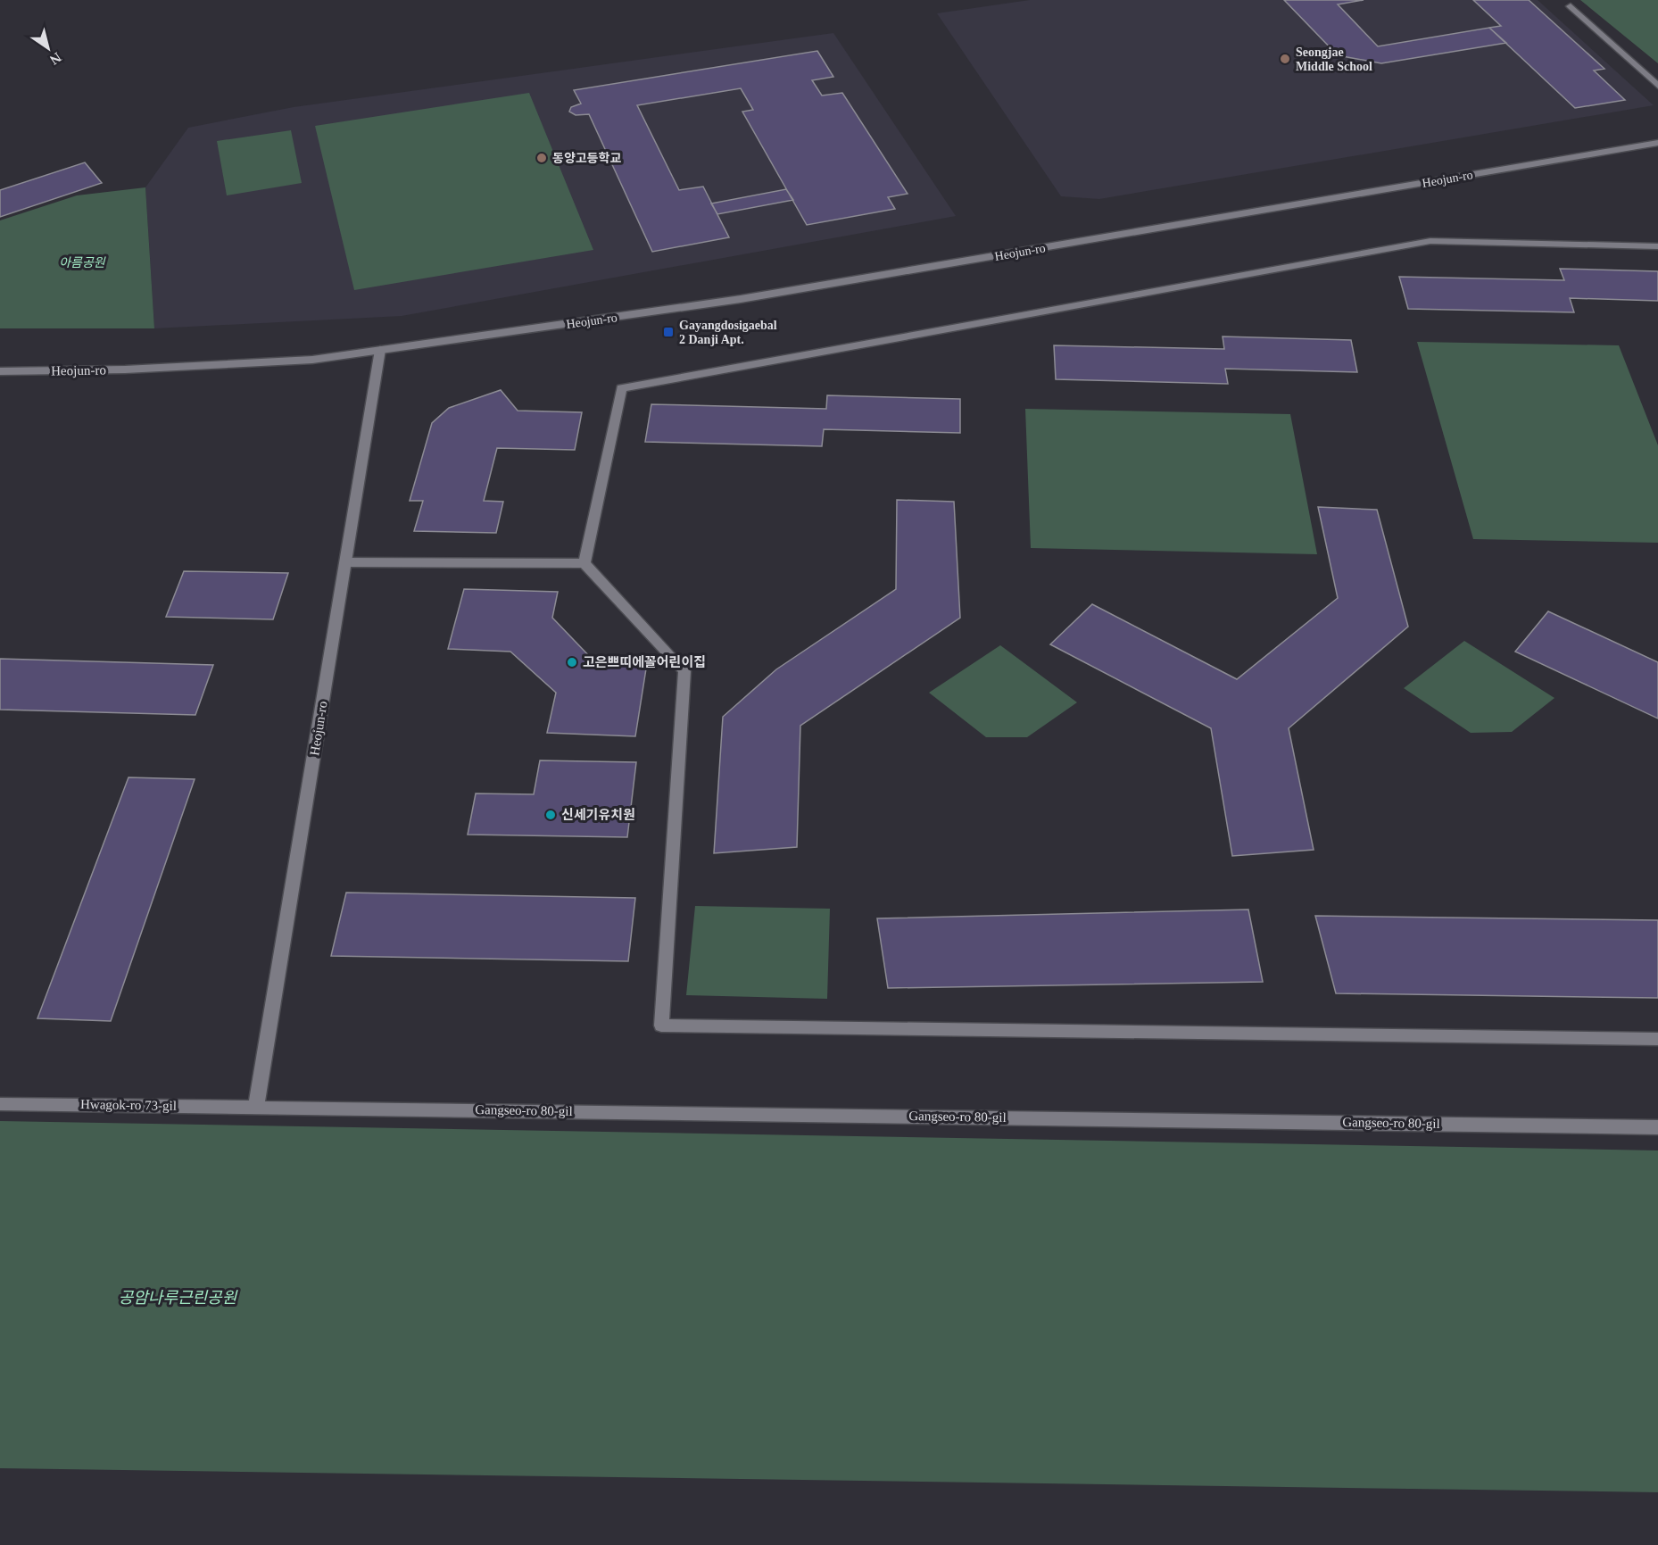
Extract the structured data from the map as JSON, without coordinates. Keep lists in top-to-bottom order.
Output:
{
  "streets": {
    "street": ["Heojun-ro", "Hwagok-ro 73-gil", "Gangseo-ro 80-gil"]
  },
  "crossings": [
    ["Heojun-ro", "Hwagok-ro 73-gil"],
    ["Heojun-ro", "Gangseo-ro 80-gil"],
    ["Hwagok-ro 73-gil", "Gangseo-ro 80-gil"]
  ],
  "parks": ["아름공원", "공암나루근린공원"],
  "places": {
    "other": [
      "Seongjae Middle School",
      "동양고등학교",
      "고은쁘띠에꼴어린이집",
      "신세기유치원"
    ],
    "transit": ["Gayangdosigaebal 2 Danji Apt."]
  },
  "north": "bottom right"
}
